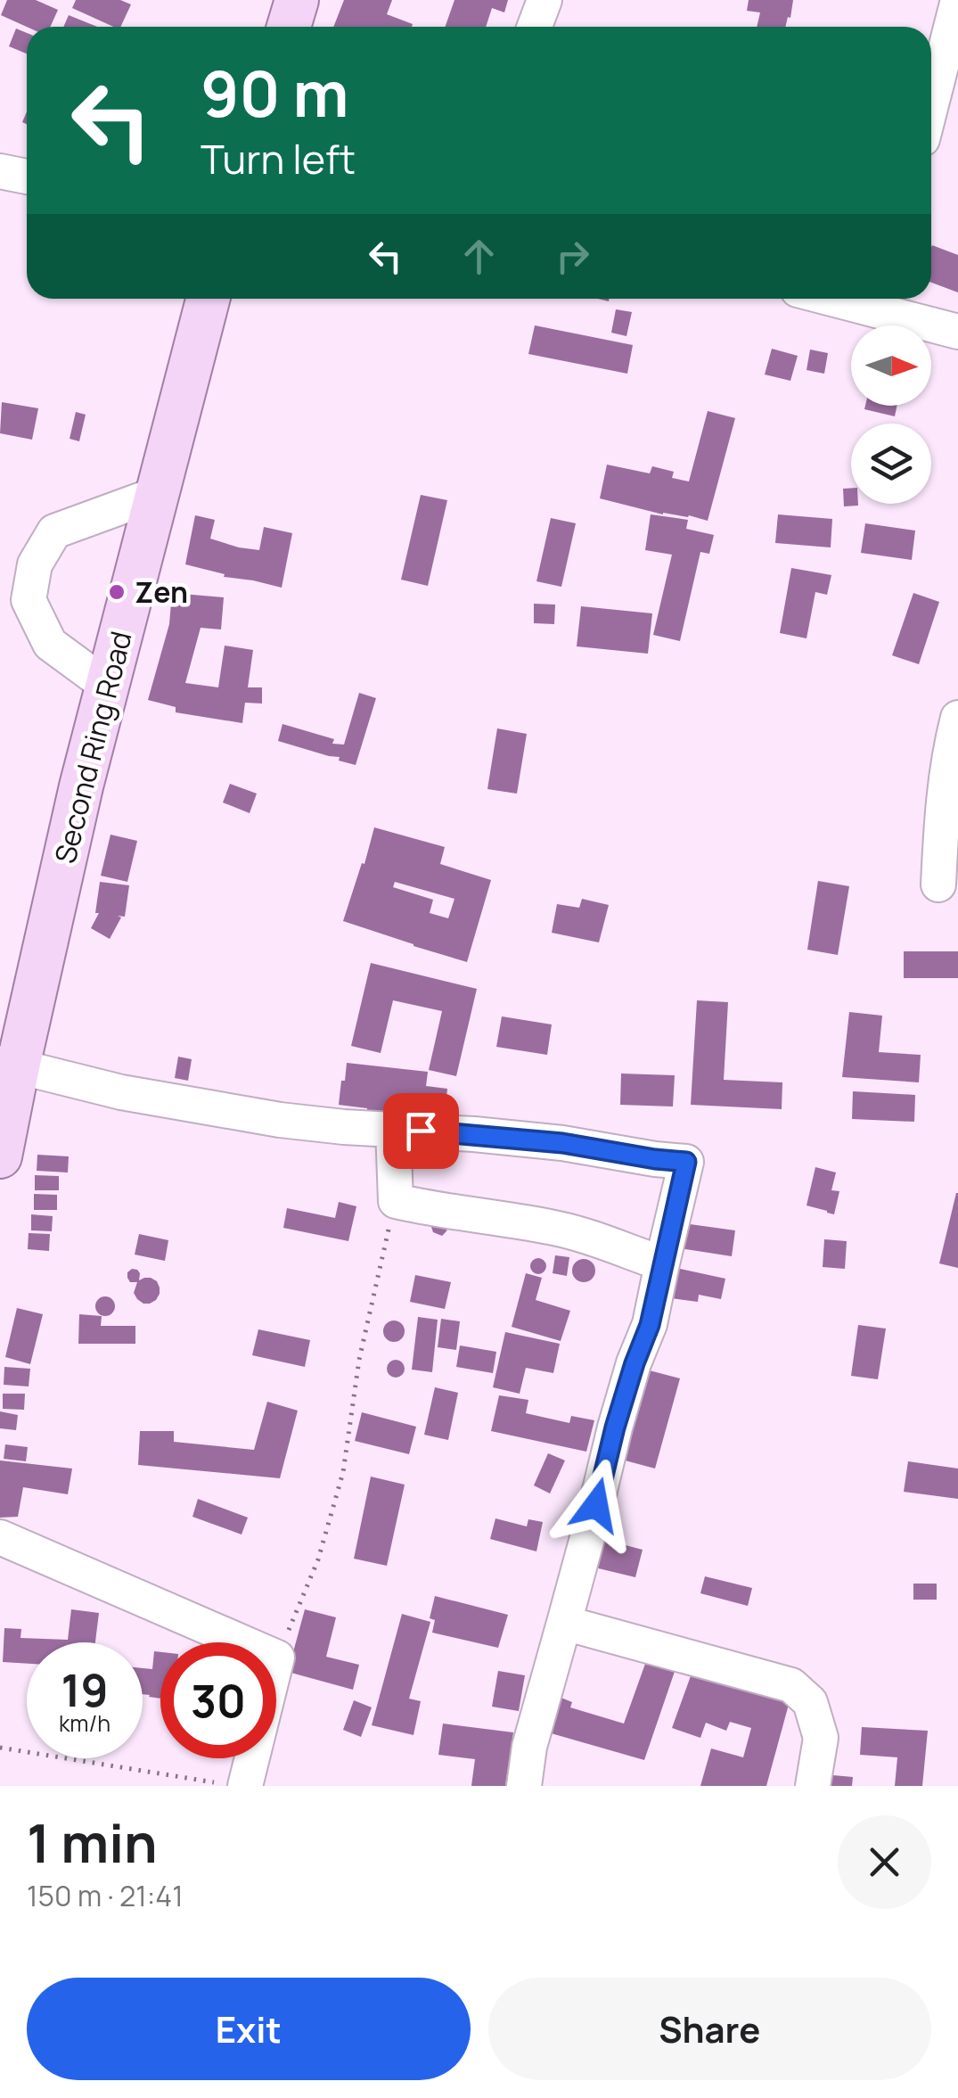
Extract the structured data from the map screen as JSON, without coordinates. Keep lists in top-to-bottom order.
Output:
{
  "streets": {
    "main road": ["Second Ring Road"]
  },
  "places": ["Zen"],
  "north": "right",
  "page": {
    "turn": ["90 m", "Turn left"],
    "speed": "19 km/h",
    "limit": "30",
    "heading": ["1 min", "150 m · 21:41"],
    "buttons": ["Exit", "Share"]
  }
}
